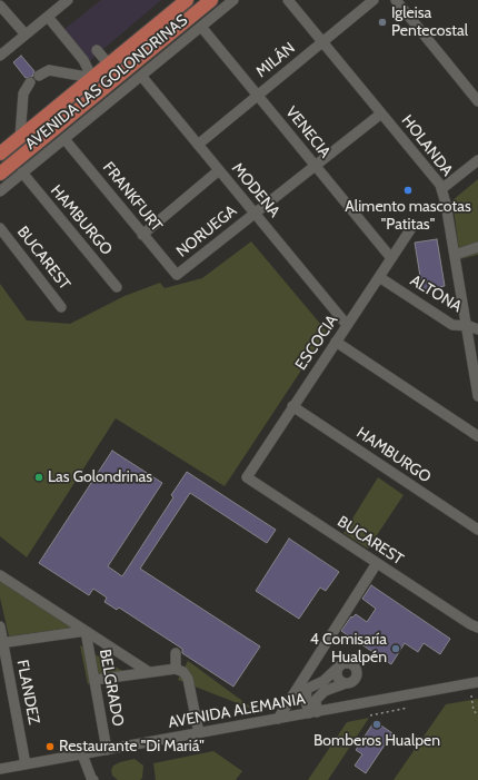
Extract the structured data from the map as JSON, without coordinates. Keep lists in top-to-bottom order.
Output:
{
  "streets": {
    "main road": ["AVENIDA LAS GOLONDRINAS"],
    "street": [
      "MILÁN",
      "VENECIA",
      "HOLANDA",
      "MODENA",
      "FRANKFURT",
      "HAMBURGO",
      "NORUEGA",
      "BUCAREST",
      "ALTONA",
      "ESCOCIA",
      "BELGRADO",
      "FLANDEZ",
      "AVENIDA ALEMANIA"
    ]
  },
  "crossings": [
    ["MILÁN", "VENECIA"],
    ["MILÁN", "HOLANDA"],
    ["MILÁN", "MODENA"],
    ["AVENIDA LAS GOLONDRINAS", "VENECIA"],
    ["AVENIDA LAS GOLONDRINAS", "MODENA"],
    ["AVENIDA LAS GOLONDRINAS", "FRANKFURT"],
    ["AVENIDA LAS GOLONDRINAS", "HAMBURGO"],
    ["VENECIA", "NORUEGA"],
    ["VENECIA", "ESCOCIA"],
    ["HOLANDA", "NORUEGA"],
    ["HOLANDA", "ALTONA"],
    ["MODENA", "NORUEGA"],
    ["MODENA", "ESCOCIA"],
    ["FRANKFURT", "NORUEGA"],
    ["HAMBURGO", "ESCOCIA"],
    ["BUCAREST", "ESCOCIA"],
    ["ALTONA", "ESCOCIA"],
    ["BELGRADO", "AVENIDA ALEMANIA"],
    ["FLANDEZ", "AVENIDA ALEMANIA"]
  ],
  "places": [
    "Igleisa Pentecostal",
    "Alimento mascotas \"Patitas\"",
    "Las Golondrinas",
    "4 Comisaría Hualpén",
    "Bomberos Hualpen",
    "Restaurante \"Di Mariá\""
  ]
}
